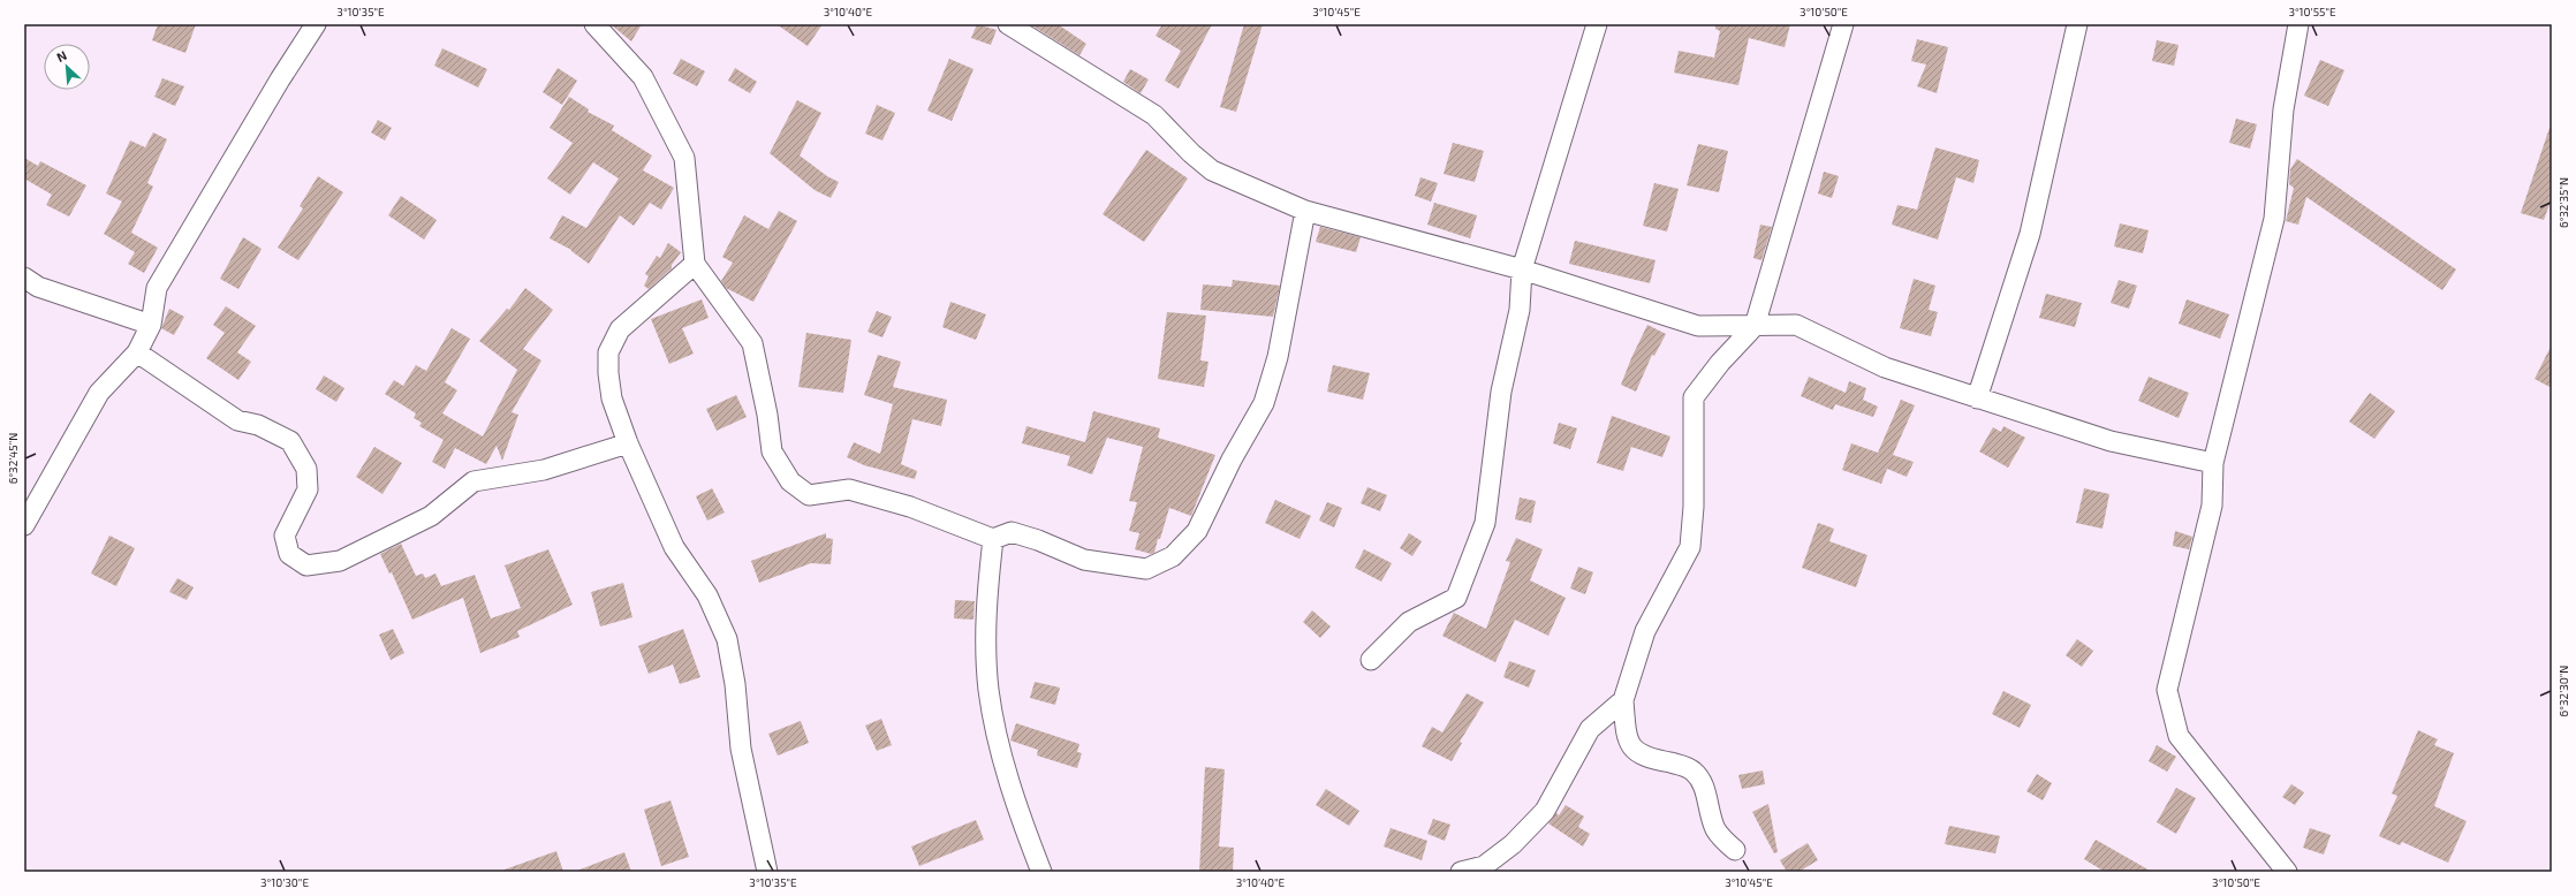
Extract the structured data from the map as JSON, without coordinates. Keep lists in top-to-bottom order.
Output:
{
  "north": "top left",
  "coordinates": [
    "3°10'35\"E",
    "3°10'40\"E",
    "3°10'45\"E",
    "3°10'50\"E",
    "3°10'55\"E",
    "6°32'35\"N",
    "6°32'45\"N",
    "6°32'30\"N",
    "3°10'30\"E"
  ]
}
